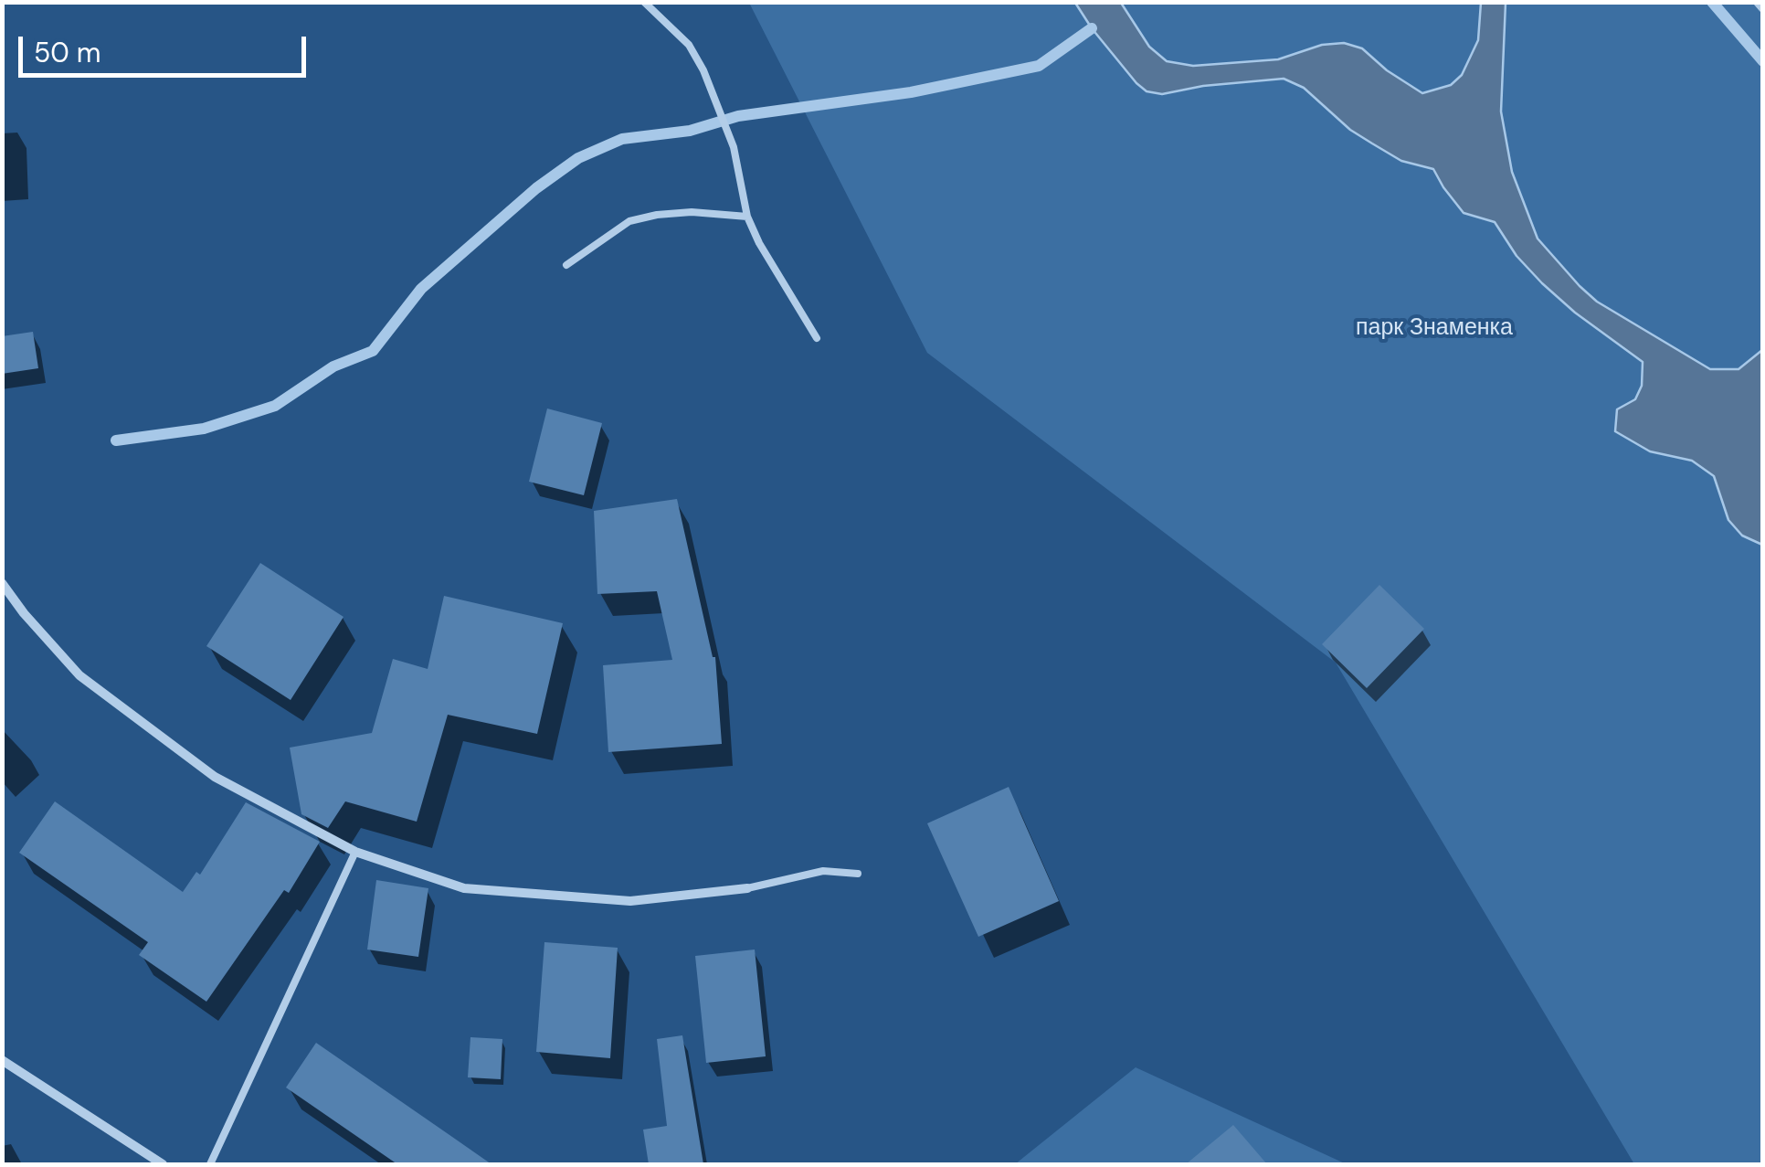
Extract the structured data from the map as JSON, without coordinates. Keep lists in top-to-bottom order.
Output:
{
  "parks": ["парк Знаменка"],
  "scale_bar": "50 m"
}
